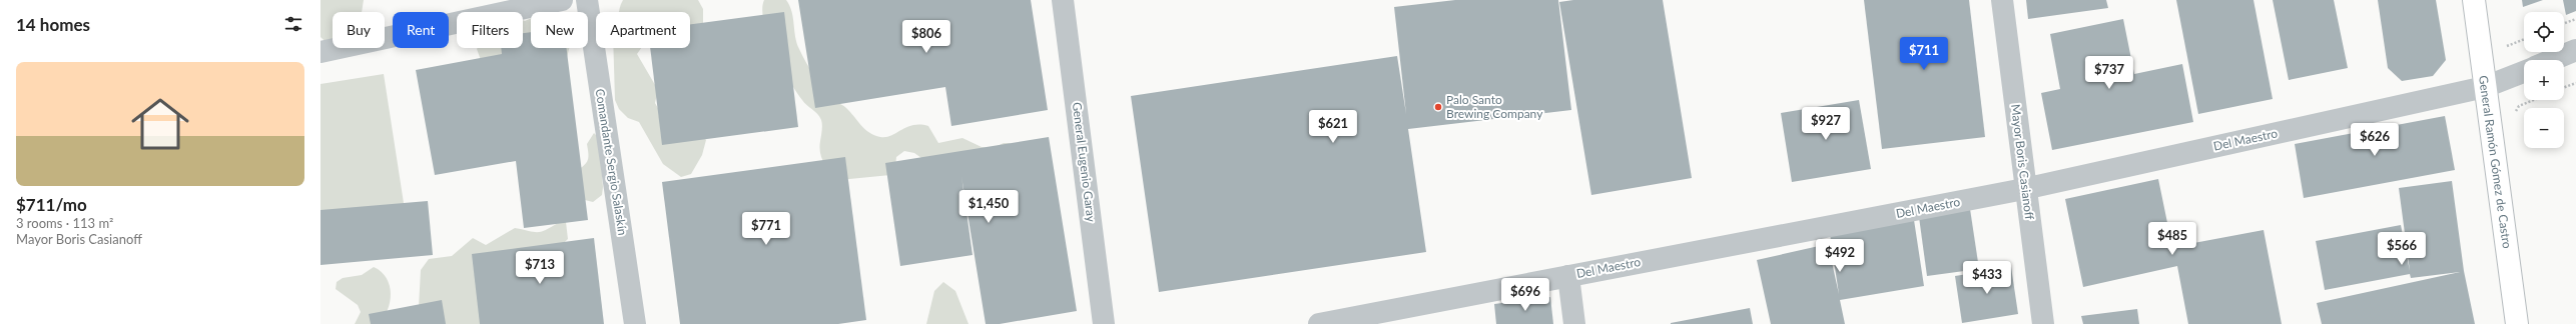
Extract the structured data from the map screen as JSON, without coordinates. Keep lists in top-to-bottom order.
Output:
{
  "streets": {
    "main road": ["General Ramón Gómez de Castro"],
    "street": [
      "Del Maestro",
      "Comandante Sergio Salaskín",
      "General Eugenio Garay",
      "Mayor Boris Casianoff"
    ]
  },
  "crossings": [
    ["Del Maestro", "Mayor Boris Casianoff"],
    ["Del Maestro", "General Ramón Gómez de Castro"]
  ],
  "places": ["Palo Santo Brewing Company"],
  "page": {
    "heading": "14 homes",
    "map_buttons": ["+", "−"],
    "chip": [
      "Buy",
      "Rent",
      "Filters",
      "New",
      "Apartment"
    ],
    "price": [
      "$806",
      "$711",
      "$737",
      "$927",
      "$621",
      "$626",
      "$1,450",
      "$771",
      "$485",
      "$566",
      "$492",
      "$713",
      "$433",
      "$696"
    ],
    "list": [
      {
        "name": "$711/mo",
        "note": "3 rooms · 113 m² · Mayor Boris Casianoff"
      }
    ]
  }
}
